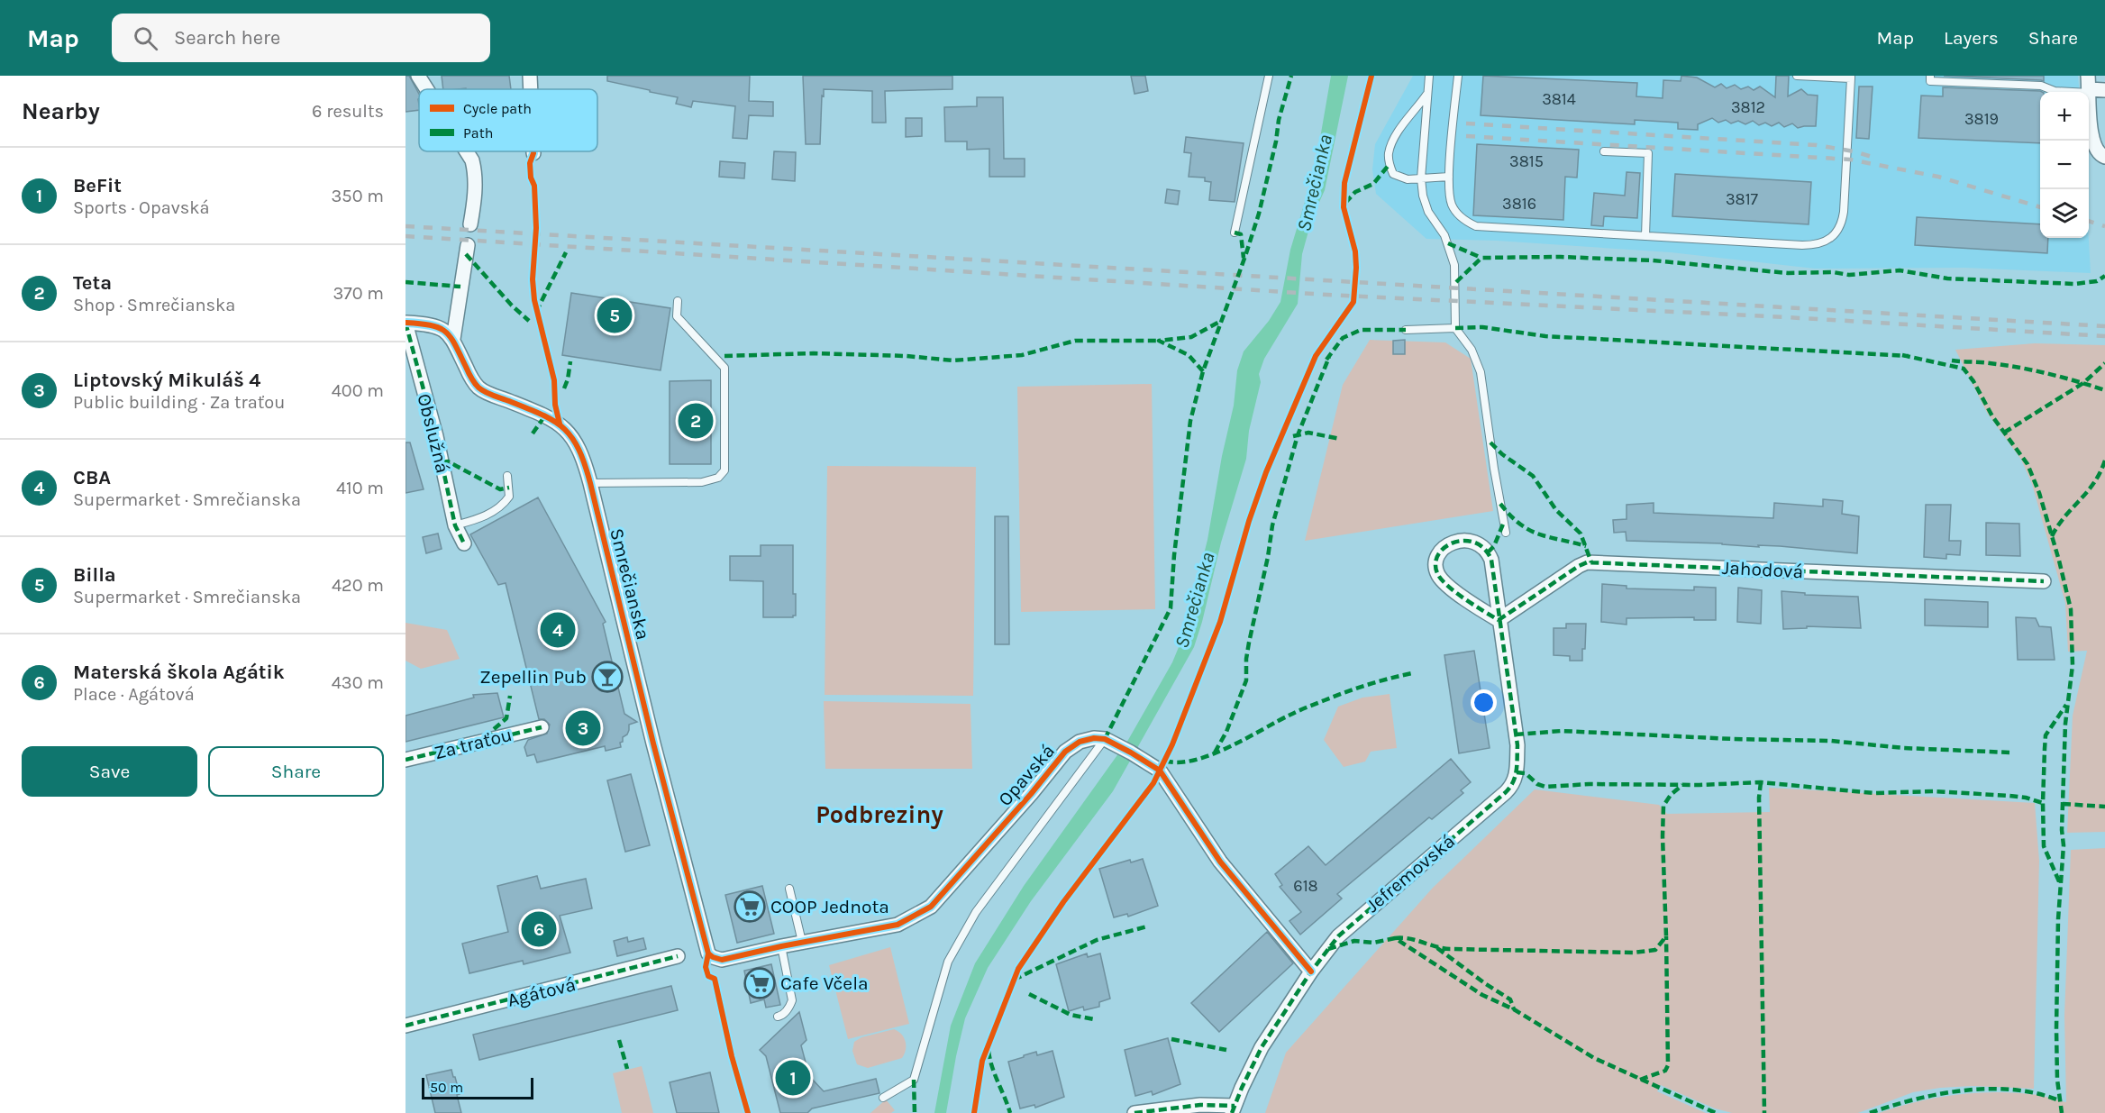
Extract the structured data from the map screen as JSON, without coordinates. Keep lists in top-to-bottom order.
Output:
{
  "streets": {
    "street": [
      "Obslužná",
      "Jahodová",
      "Smrečianska",
      "Za traťou",
      "Opavská",
      "Jefremovská",
      "Agátová"
    ]
  },
  "crossings": [
    ["Jahodová", "Jefremovská"],
    ["Smrečianska", "Opavská"]
  ],
  "districts": ["Podbreziny"],
  "water": ["Smrečianka"],
  "places": {
    "bar": ["Zepellin Pub"],
    "supermarket": ["COOP Jednota", "Cafe Včela"]
  },
  "house_numbers": [
    "3814",
    "3812",
    "3819",
    "3815",
    "3817",
    "3816",
    "618"
  ],
  "legend": ["Cycle path", "Path"],
  "scale_bar": "50 m",
  "page": {
    "header": "Map",
    "search": "Search here",
    "nav": ["Map", "Layers", "Share"],
    "heading": ["Nearby", "6 results"],
    "map_buttons": ["+", "−"],
    "list": [
      {
        "mark": "1",
        "name": "BeFit",
        "note": "Sports · Opavská",
        "value": "350 m"
      },
      {
        "mark": "2",
        "name": "Teta",
        "note": "Shop · Smrečianska",
        "value": "370 m"
      },
      {
        "mark": "3",
        "name": "Liptovský Mikuláš 4",
        "note": "Public building · Za traťou",
        "value": "400 m"
      },
      {
        "mark": "4",
        "name": "CBA",
        "note": "Supermarket · Smrečianska",
        "value": "410 m"
      },
      {
        "mark": "5",
        "name": "Billa",
        "note": "Supermarket · Smrečianska",
        "value": "420 m"
      },
      {
        "mark": "6",
        "name": "Materská škola Agátik",
        "note": "Place · Agátová",
        "value": "430 m"
      }
    ],
    "pins": [
      "5",
      "2",
      "4",
      "3",
      "6",
      "1"
    ],
    "buttons": ["Save", "Share"],
    "scale": "50 m"
  }
}
